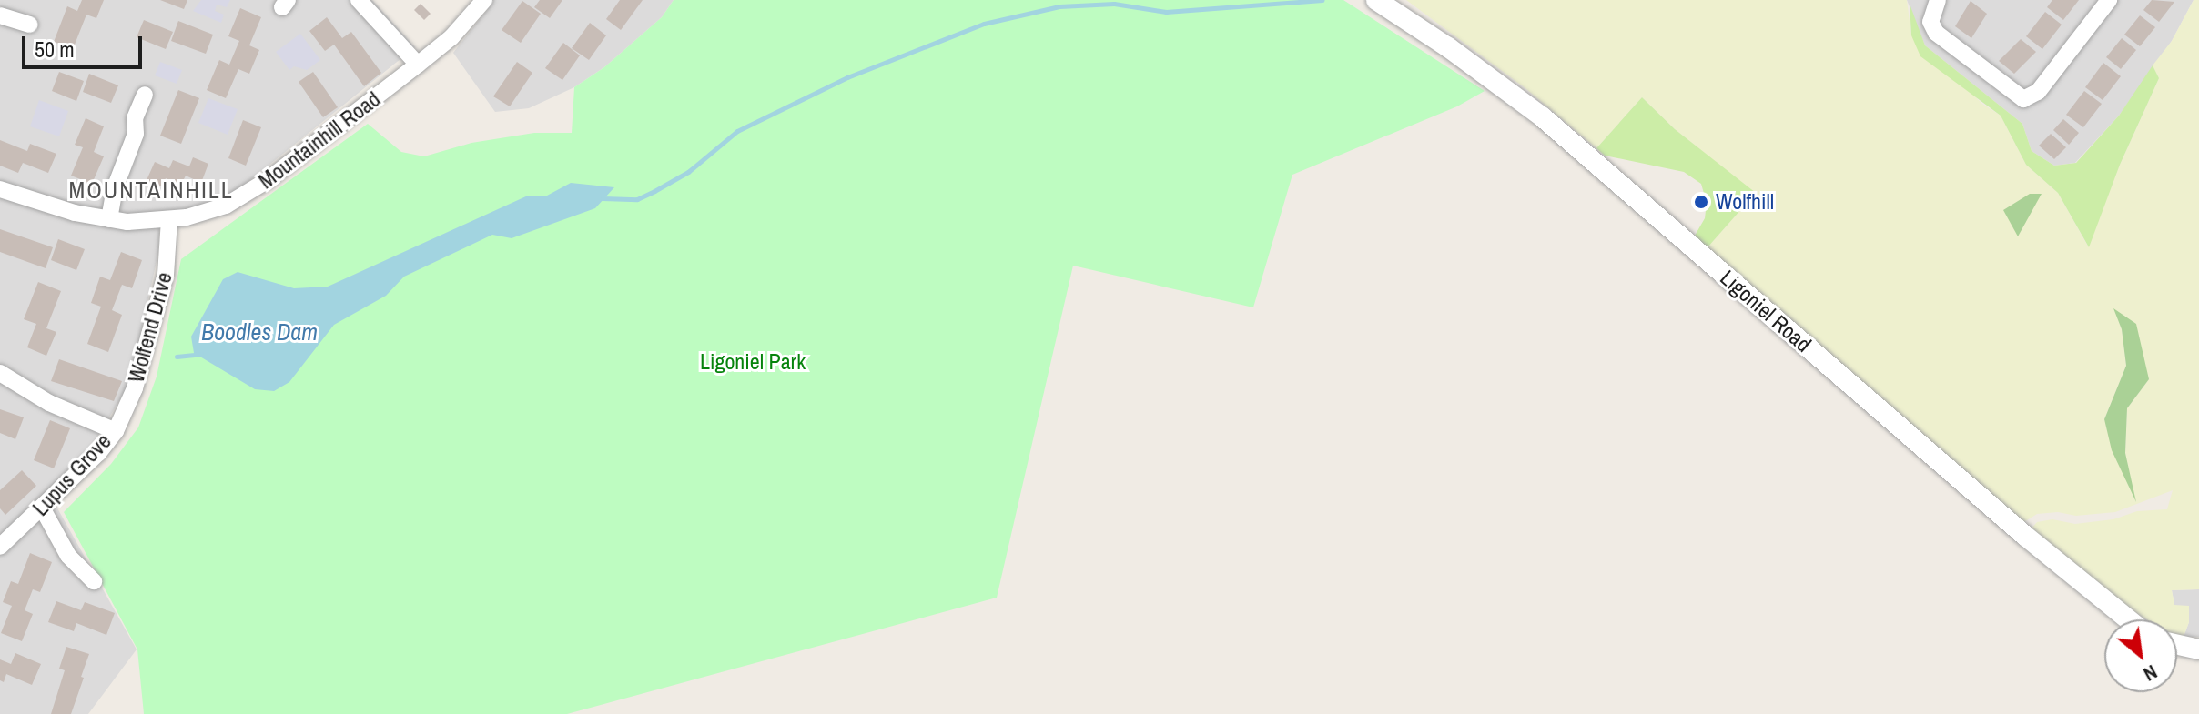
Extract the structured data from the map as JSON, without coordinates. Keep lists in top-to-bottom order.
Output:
{
  "streets": {
    "street": [
      "Mountainhill Road",
      "Ligoniel Road",
      "Wolfend Drive",
      "Lupus Grove"
    ]
  },
  "crossings": [
    ["Mountainhill Road", "Wolfend Drive"],
    ["Wolfend Drive", "Lupus Grove"]
  ],
  "districts": ["MOUNTAINHILL"],
  "water": ["Boodles Dam"],
  "parks": ["Ligoniel Park"],
  "places": ["Wolfhill"],
  "scale_bar": "50 m",
  "north": "bottom right"
}
